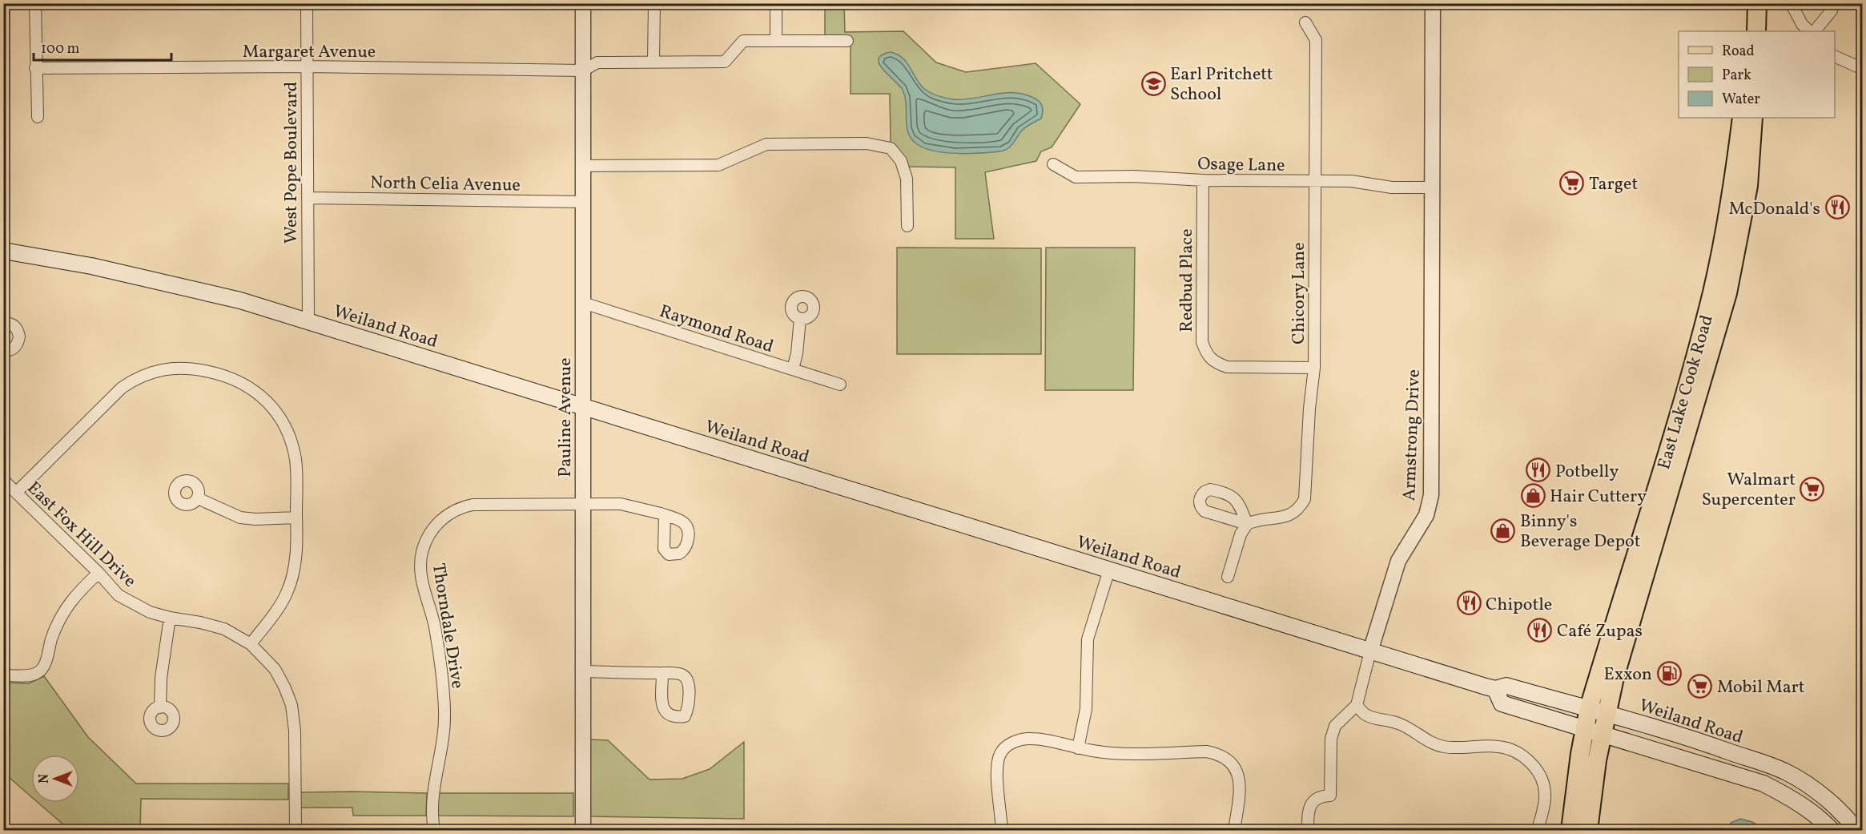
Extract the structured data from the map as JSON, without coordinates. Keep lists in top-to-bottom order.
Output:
{
  "streets": {
    "main road": ["Weiland Road", "East Lake Cook Road"],
    "street": [
      "Margaret Avenue",
      "West Pope Boulevard",
      "Osage Lane",
      "North Celia Avenue",
      "Redbud Place",
      "Chicory Lane",
      "Raymond Road",
      "Pauline Avenue",
      "Armstrong Drive",
      "East Fox Hill Drive",
      "Thorndale Drive"
    ]
  },
  "crossings": [
    ["Margaret Avenue", "West Pope Boulevard"],
    ["Margaret Avenue", "Pauline Avenue"],
    ["West Pope Boulevard", "North Celia Avenue"],
    ["West Pope Boulevard", "Weiland Road"],
    ["Osage Lane", "Redbud Place"],
    ["Osage Lane", "Chicory Lane"],
    ["Osage Lane", "Armstrong Drive"],
    ["North Celia Avenue", "Pauline Avenue"],
    ["Redbud Place", "Chicory Lane"],
    ["Weiland Road", "East Lake Cook Road"],
    ["Weiland Road", "Pauline Avenue"],
    ["Weiland Road", "Armstrong Drive"],
    ["Raymond Road", "Pauline Avenue"],
    ["Pauline Avenue", "Thorndale Drive"]
  ],
  "places": {
    "school or university": ["Earl Pritchett School"],
    "supermarket": ["Target", "Walmart Supercenter", "Mobil Mart"],
    "restaurant": [
      "McDonald's",
      "Potbelly",
      "Chipotle",
      "Café Zupas"
    ],
    "shop": ["Hair Cuttery", "Binny's Beverage Depot"],
    "fuel station": ["Exxon"]
  },
  "legend": ["Road", "Park", "Water"],
  "scale_bar": "100 m",
  "north": "left"
}
